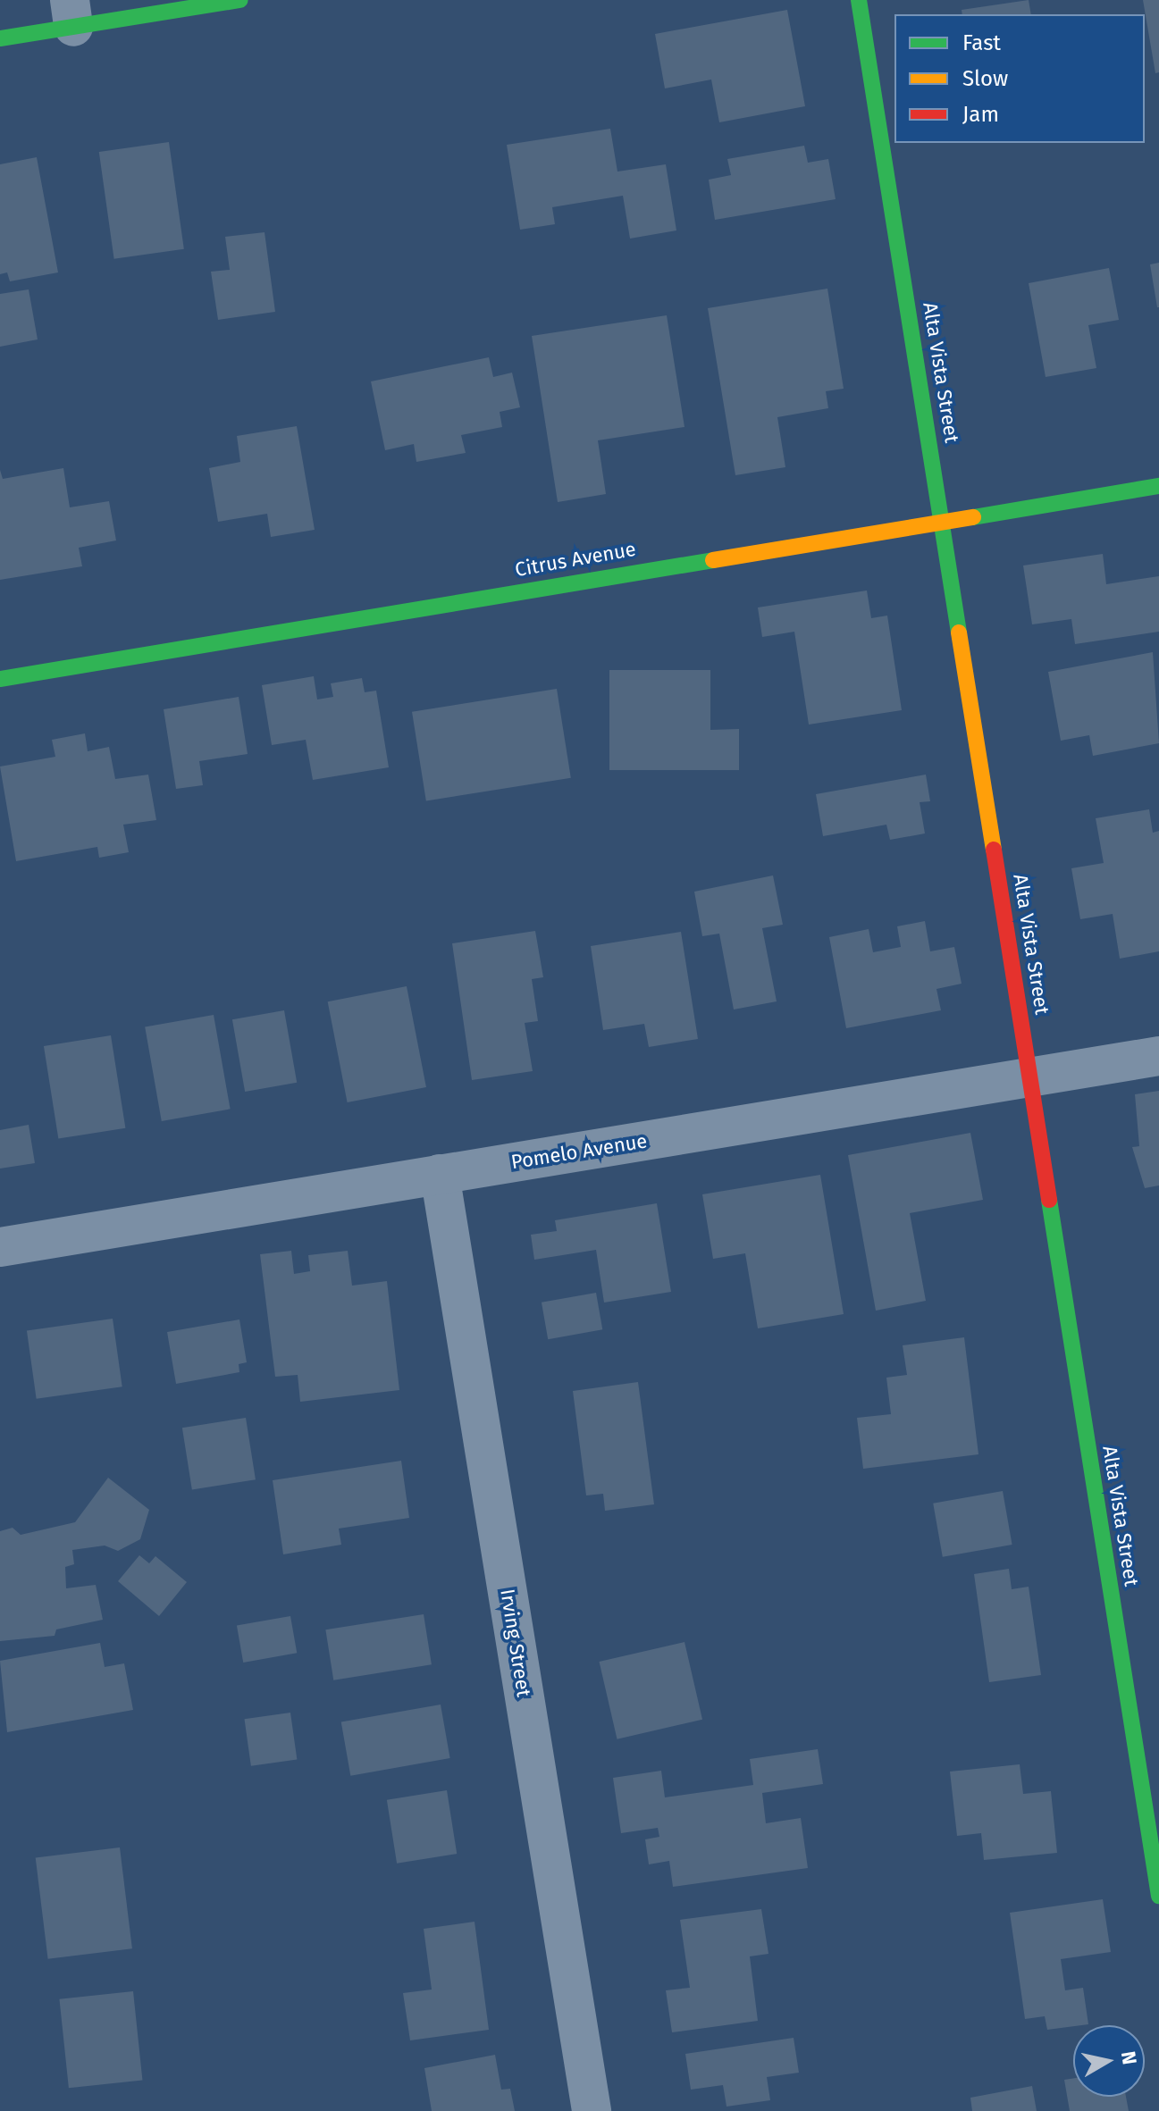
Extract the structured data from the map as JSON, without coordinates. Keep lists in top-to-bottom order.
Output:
{
  "streets": {
    "street": [
      "Alta Vista Street",
      "Citrus Avenue",
      "Pomelo Avenue",
      "Irving Street"
    ]
  },
  "crossings": [
    ["Alta Vista Street", "Citrus Avenue"],
    ["Alta Vista Street", "Pomelo Avenue"],
    ["Pomelo Avenue", "Irving Street"]
  ],
  "legend": ["Fast", "Slow", "Jam"],
  "north": "right"
}
